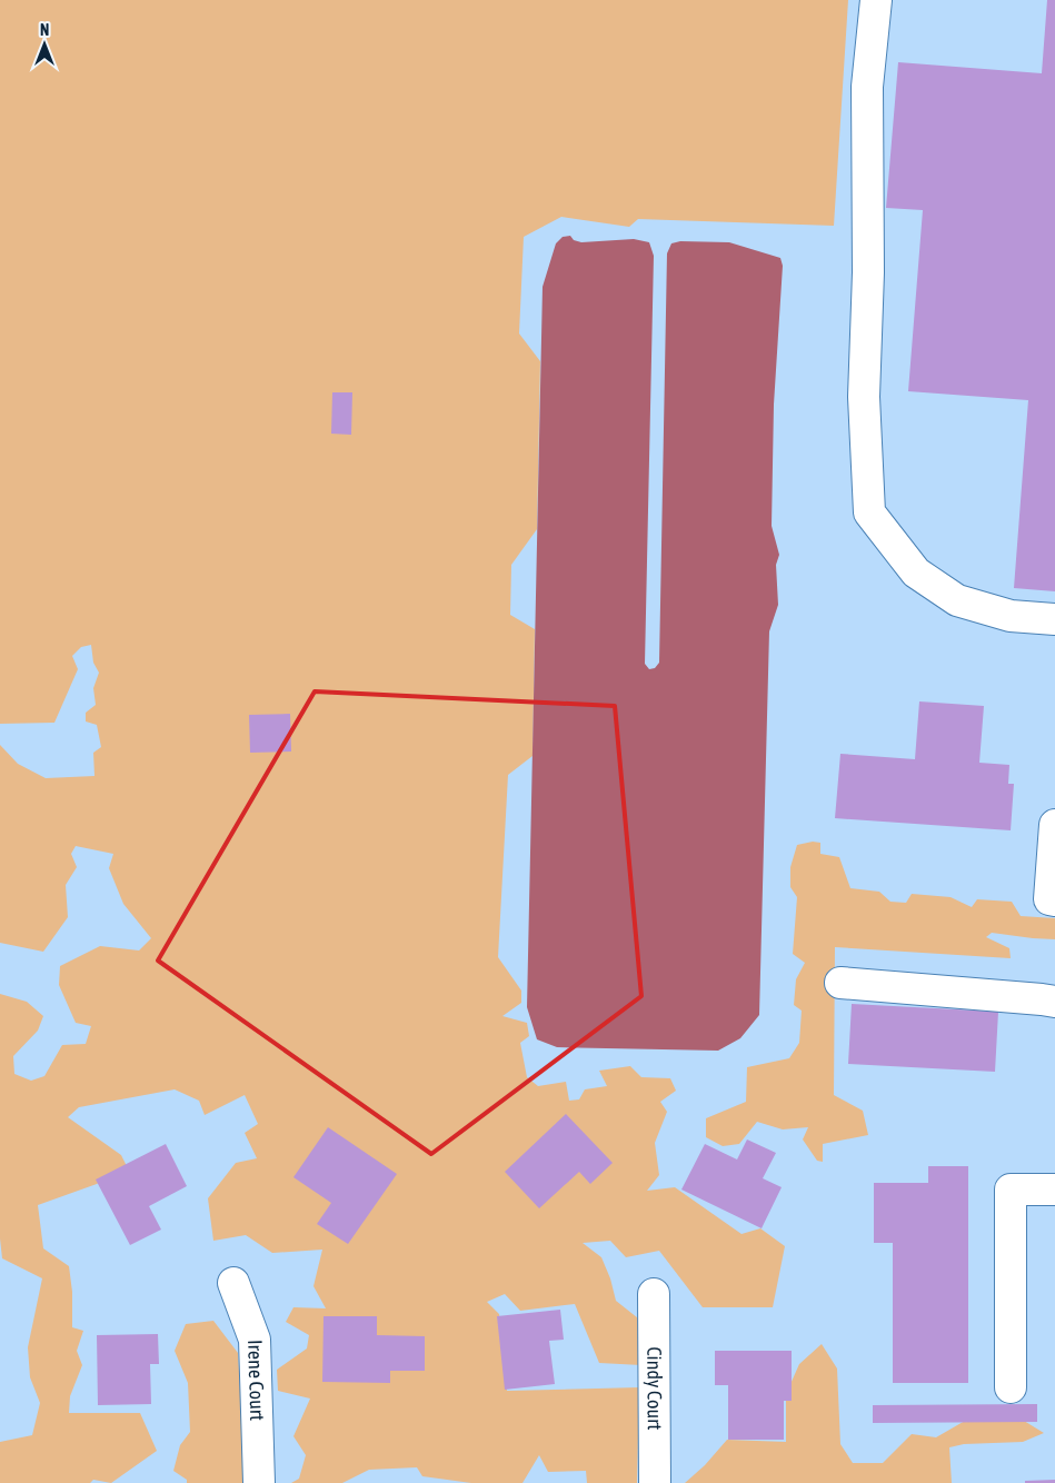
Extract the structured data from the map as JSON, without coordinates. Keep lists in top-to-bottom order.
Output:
{
  "streets": {
    "street": ["Irene Court", "Cindy Court"]
  },
  "north": "top"
}
